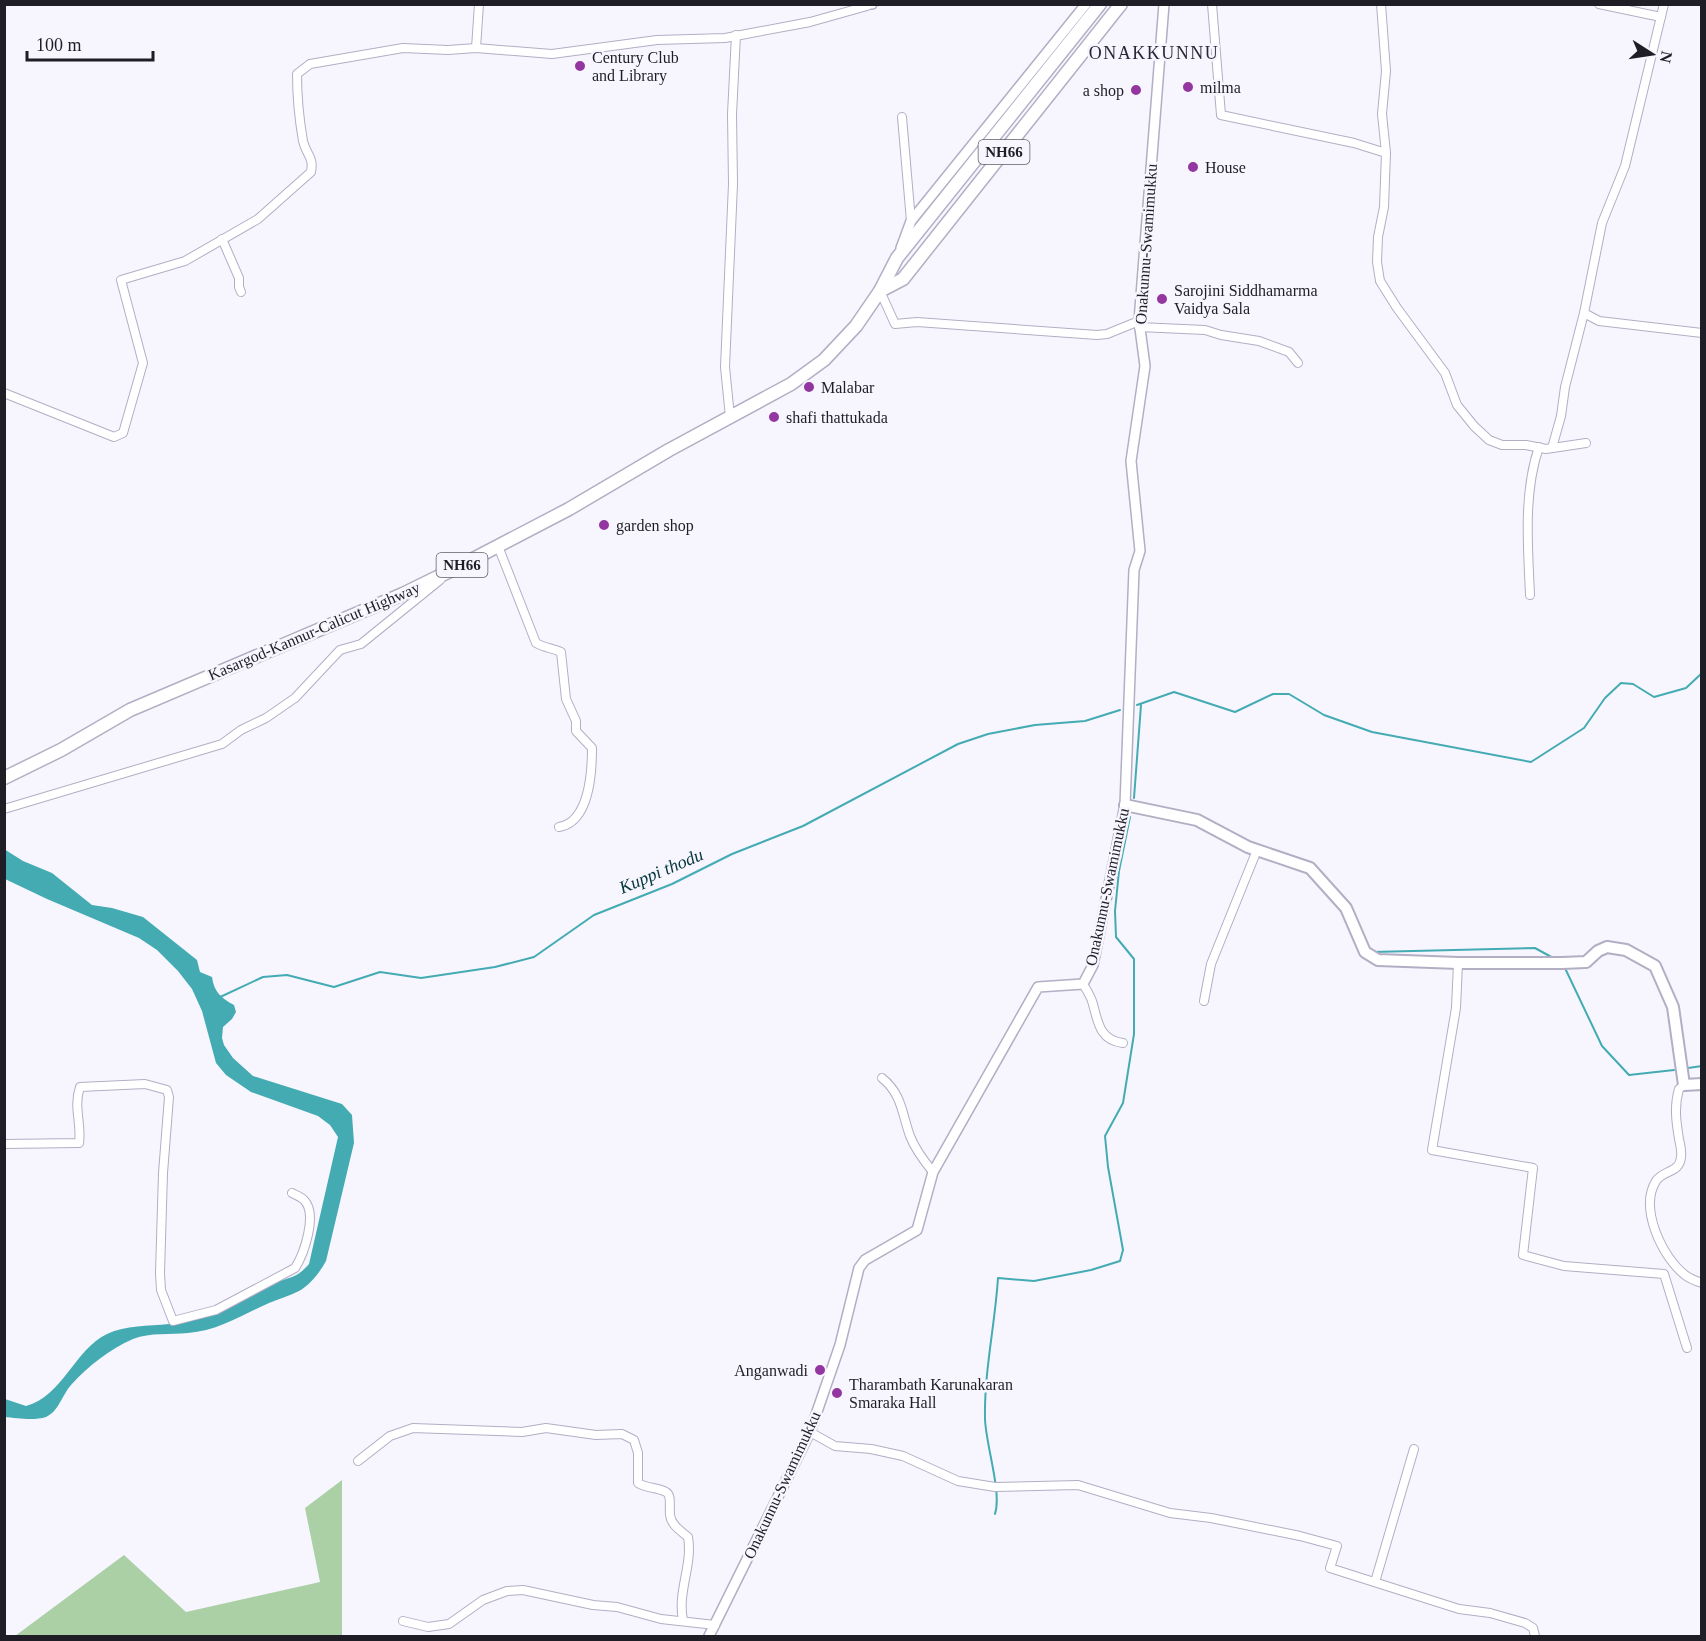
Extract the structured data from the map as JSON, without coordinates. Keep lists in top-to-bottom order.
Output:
{
  "streets": {
    "highway": ["NH66", "Kasargod-Kannur-Calicut Highway"],
    "street": ["Onakunnu-Swamimukku"]
  },
  "districts": ["ONAKKUNNU"],
  "water": ["Kuppi thodu"],
  "places": [
    "Century Club and Library",
    "milma",
    "a shop",
    "House",
    "Sarojini Siddhamarma Vaidya Sala",
    "Malabar",
    "shafi thattukada",
    "garden shop",
    "Anganwadi",
    "Tharambath Karunakaran Smaraka Hall"
  ],
  "scale_bar": "100 m",
  "north": "right"
}
